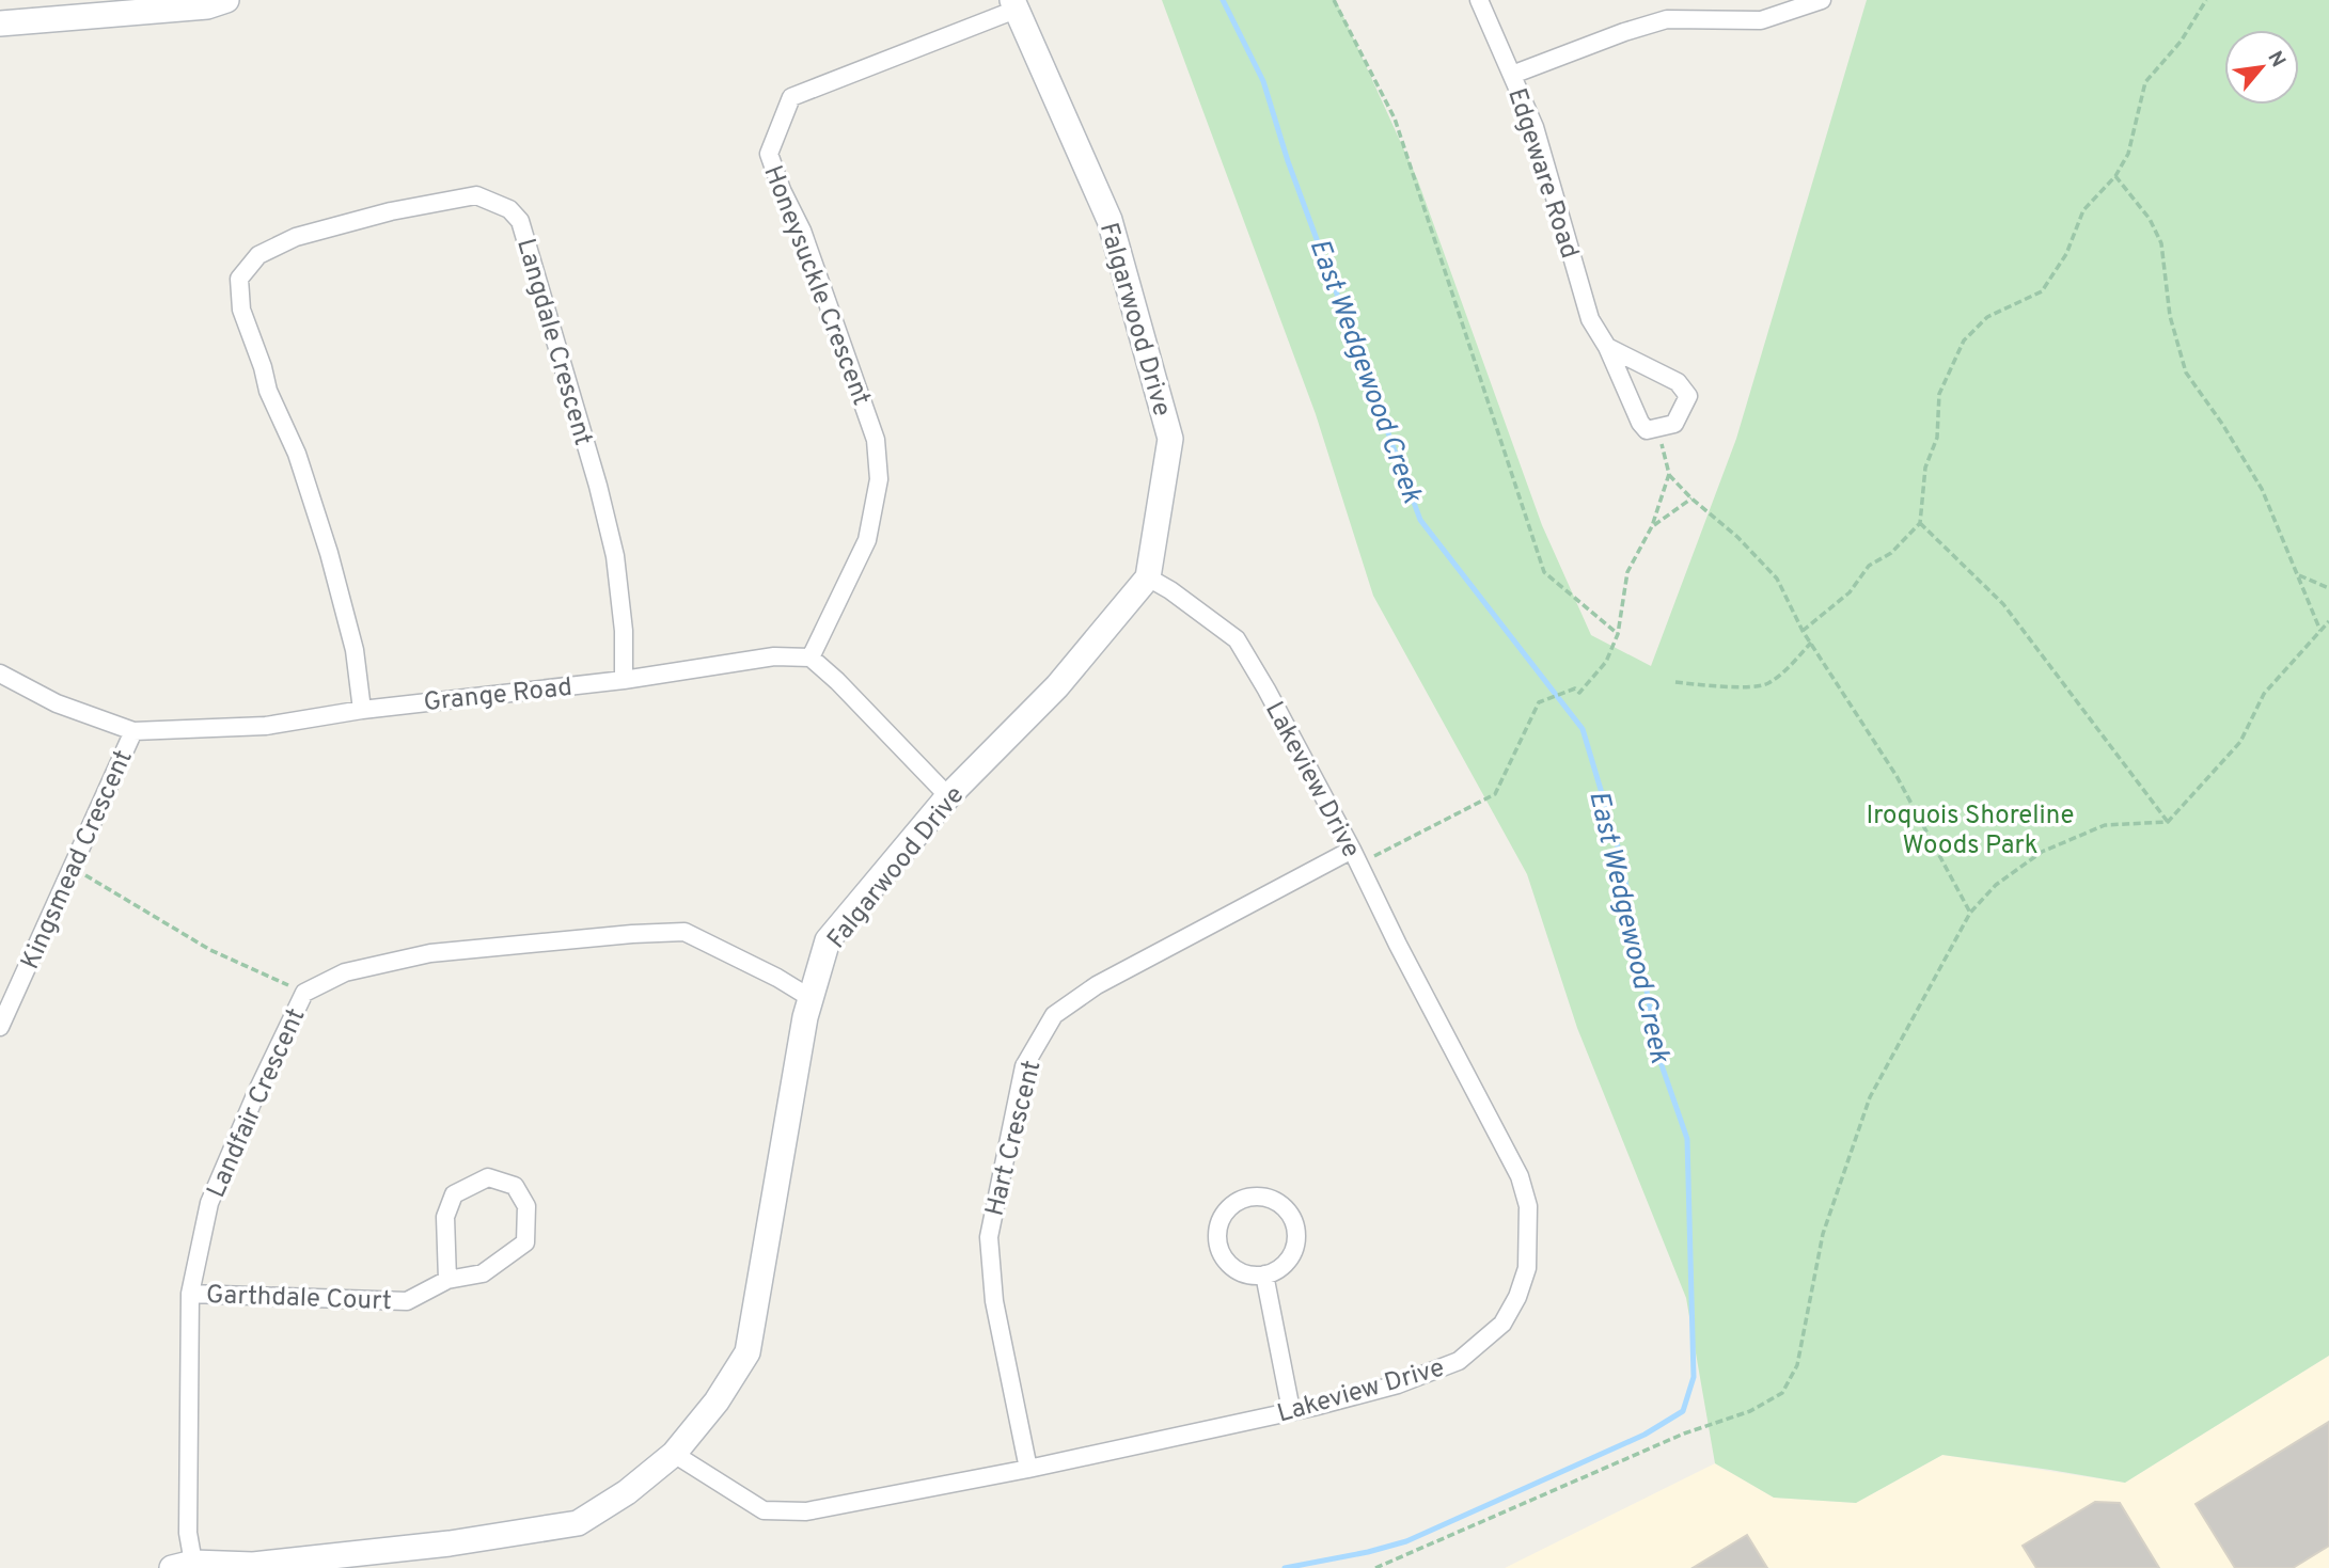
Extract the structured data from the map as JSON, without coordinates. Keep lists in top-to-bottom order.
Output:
{
  "streets": {
    "street": [
      "Edgeware Road",
      "Honeysuckle Crescent",
      "Falgarwood Drive",
      "Langdale Crescent",
      "Grange Road",
      "Lakeview Drive",
      "Kingsmead Crescent",
      "Landfair Crescent",
      "Hart Crescent",
      "Garthdale Court"
    ]
  },
  "crossings": [
    ["Honeysuckle Crescent", "Falgarwood Drive"],
    ["Honeysuckle Crescent", "Grange Road"],
    ["Falgarwood Drive", "Lakeview Drive"],
    ["Falgarwood Drive", "Landfair Crescent"],
    ["Langdale Crescent", "Grange Road"],
    ["Grange Road", "Kingsmead Crescent"],
    ["Lakeview Drive", "Hart Crescent"],
    ["Landfair Crescent", "Garthdale Court"]
  ],
  "water": ["East Wedgewood Creek"],
  "parks": ["Iroquois Shoreline Woods Park"],
  "north": "top right"
}
